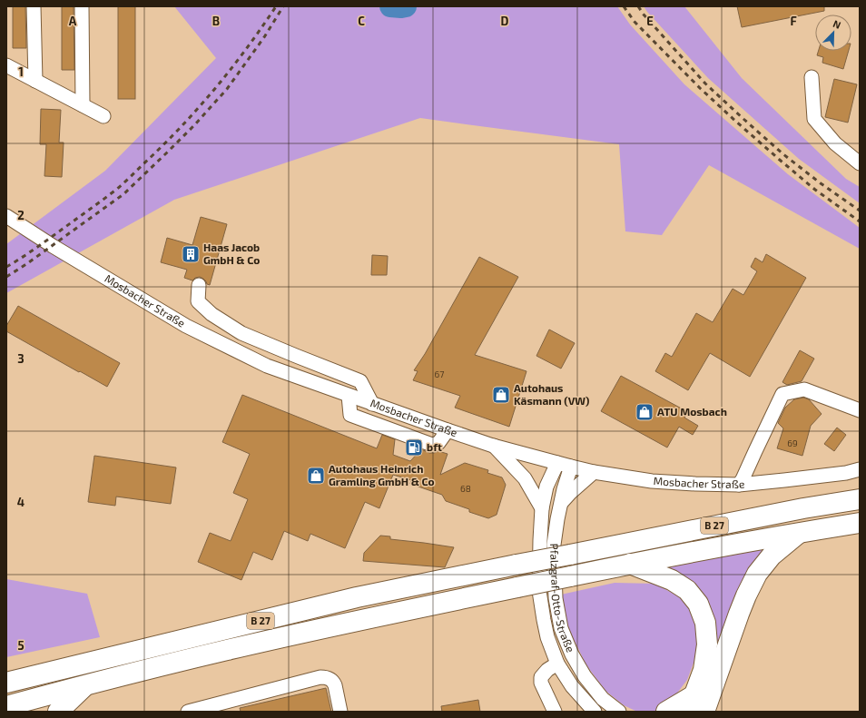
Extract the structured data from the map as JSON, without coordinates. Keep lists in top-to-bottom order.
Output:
{
  "streets": {
    "highway": ["B 27"],
    "street": ["Mosbacher Straße", "Pfalzgraf-Otto-Straße"]
  },
  "crossings": [
    ["Mosbacher Straße", "Pfalzgraf-Otto-Straße"]
  ],
  "places": {
    "building": ["Haas Jacob GmbH & Co"],
    "shop": ["Autohaus Käsmann (VW)", "ATU Mosbach", "Autohaus Heinrich Gramling GmbH & Co"],
    "fuel station": ["bft"]
  },
  "house_numbers": ["67", "69", "68"],
  "north": "top right",
  "grid": {
    "columns": [
      "A",
      "B",
      "C",
      "D",
      "E",
      "F"
    ],
    "rows": [
      "1",
      "2",
      "3",
      "4",
      "5"
    ]
  }
}
